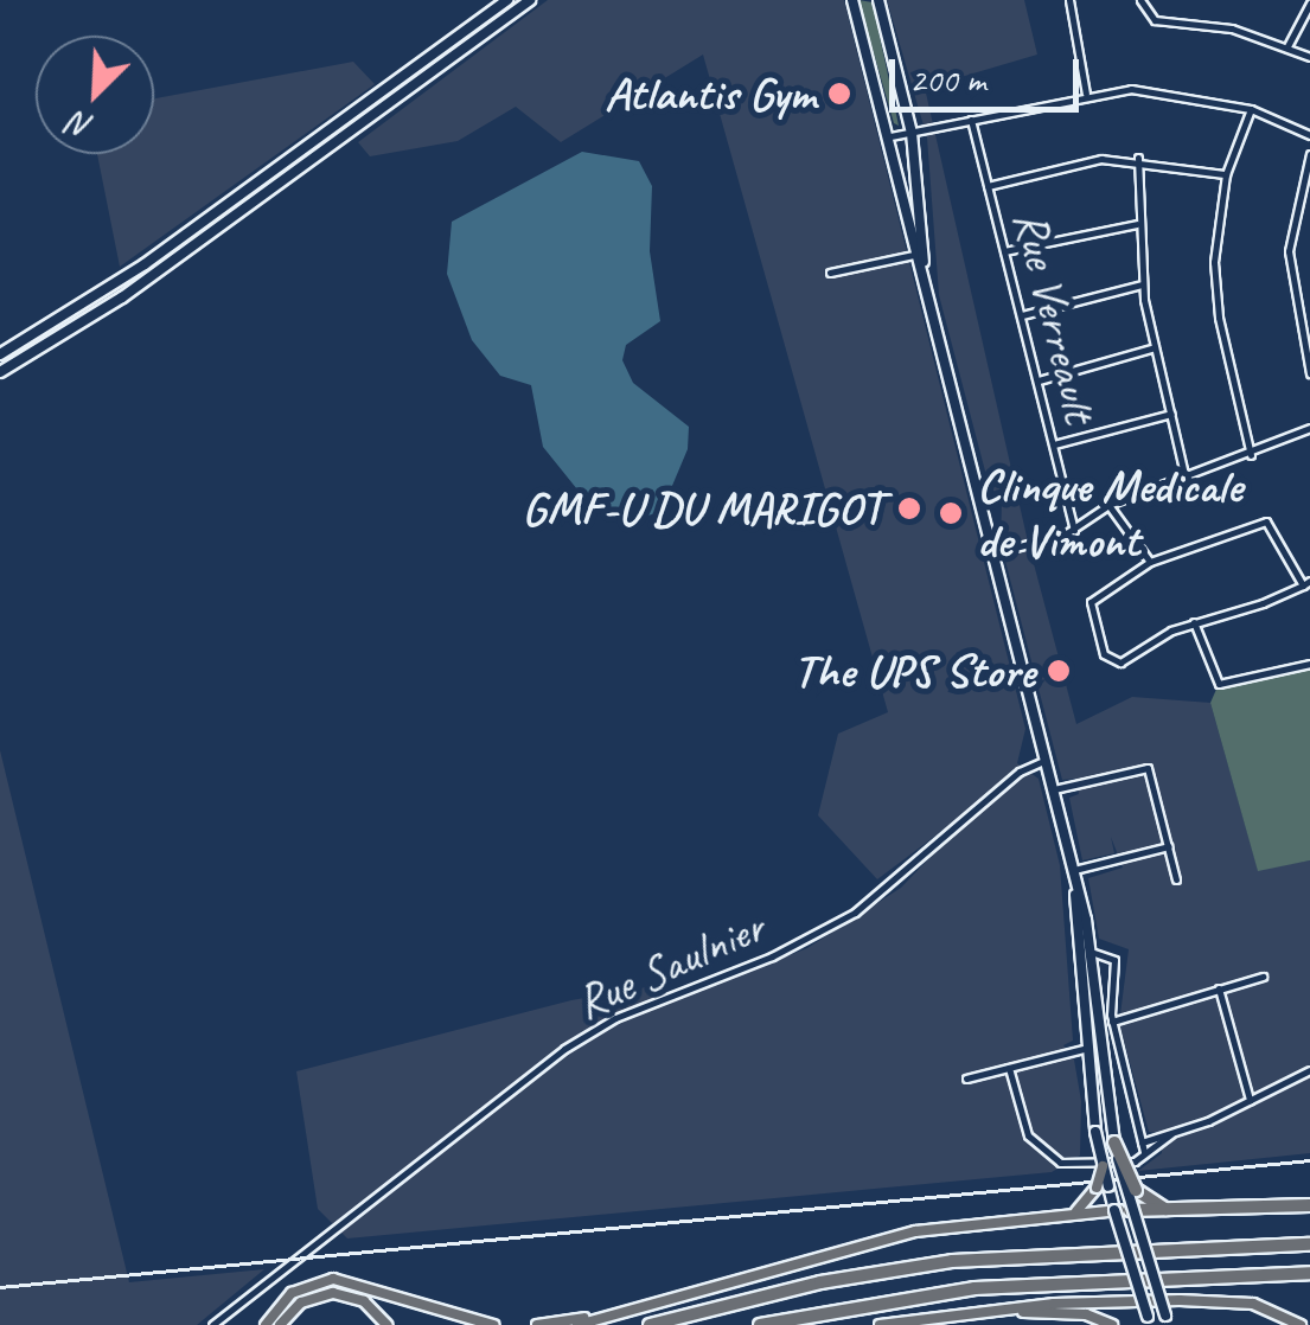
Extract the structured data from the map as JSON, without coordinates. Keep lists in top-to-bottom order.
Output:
{
  "streets": {
    "street": ["Rue Verreault", "Rue Saulnier"]
  },
  "places": [
    "Atlantis Gym",
    "GMF-U DU MARIGOT",
    "Clinque Medicale de Vimont",
    "The UPS Store"
  ],
  "scale_bar": "200 m",
  "north": "bottom left"
}
